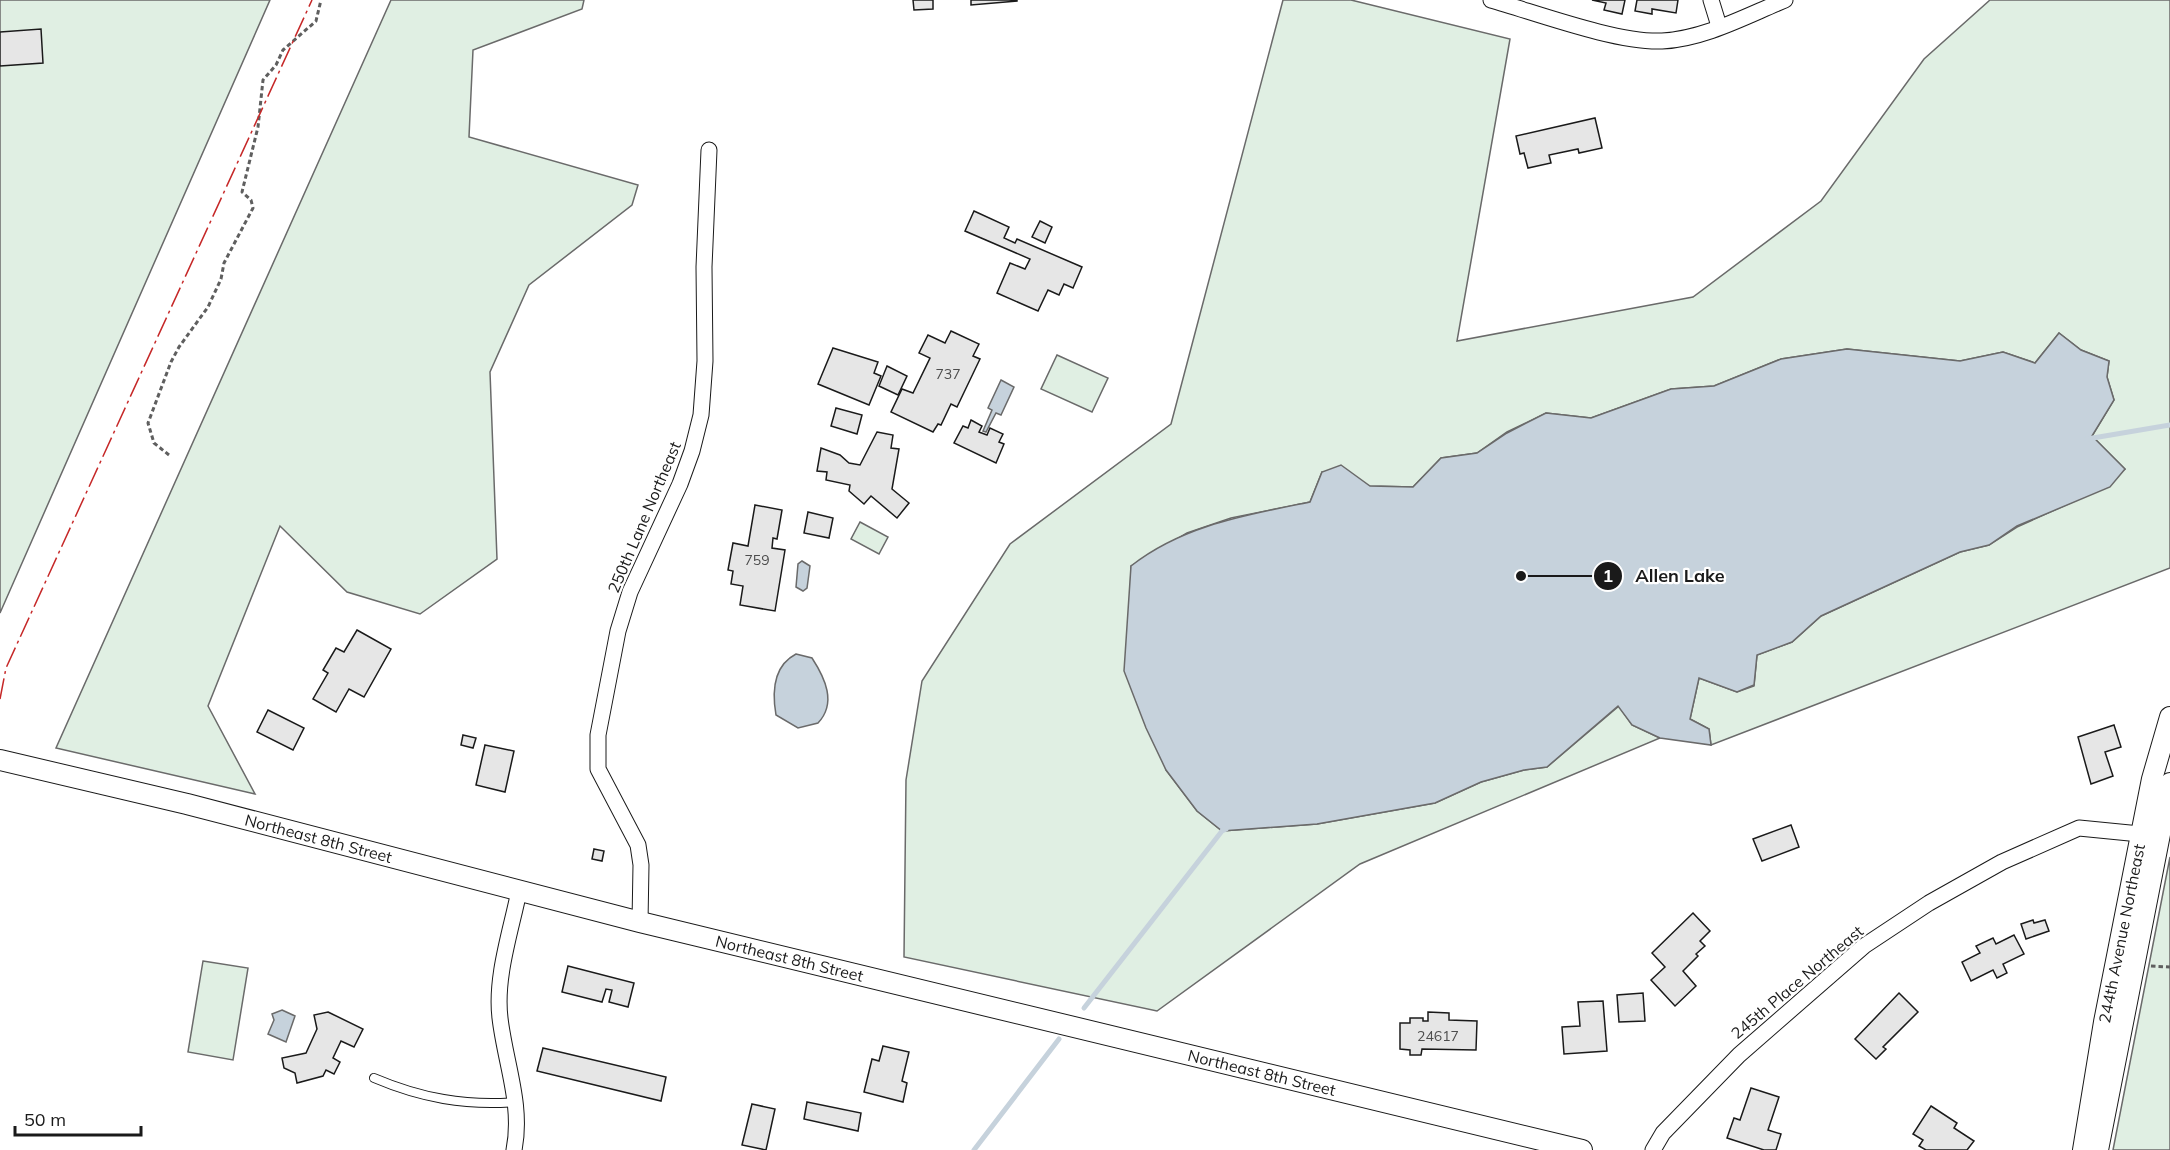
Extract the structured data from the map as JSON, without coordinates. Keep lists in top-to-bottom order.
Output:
{
  "streets": {
    "street": [
      "250th Lane Northeast",
      "Northeast 8th Street",
      "244th Avenue Northeast",
      "245th Place Northeast"
    ]
  },
  "crossings": [
    ["250th Lane Northeast", "Northeast 8th Street"],
    ["244th Avenue Northeast", "245th Place Northeast"]
  ],
  "places": ["Allen Lake"],
  "house_numbers": ["737", "759", "24617"],
  "scale_bar": "50 m"
}
